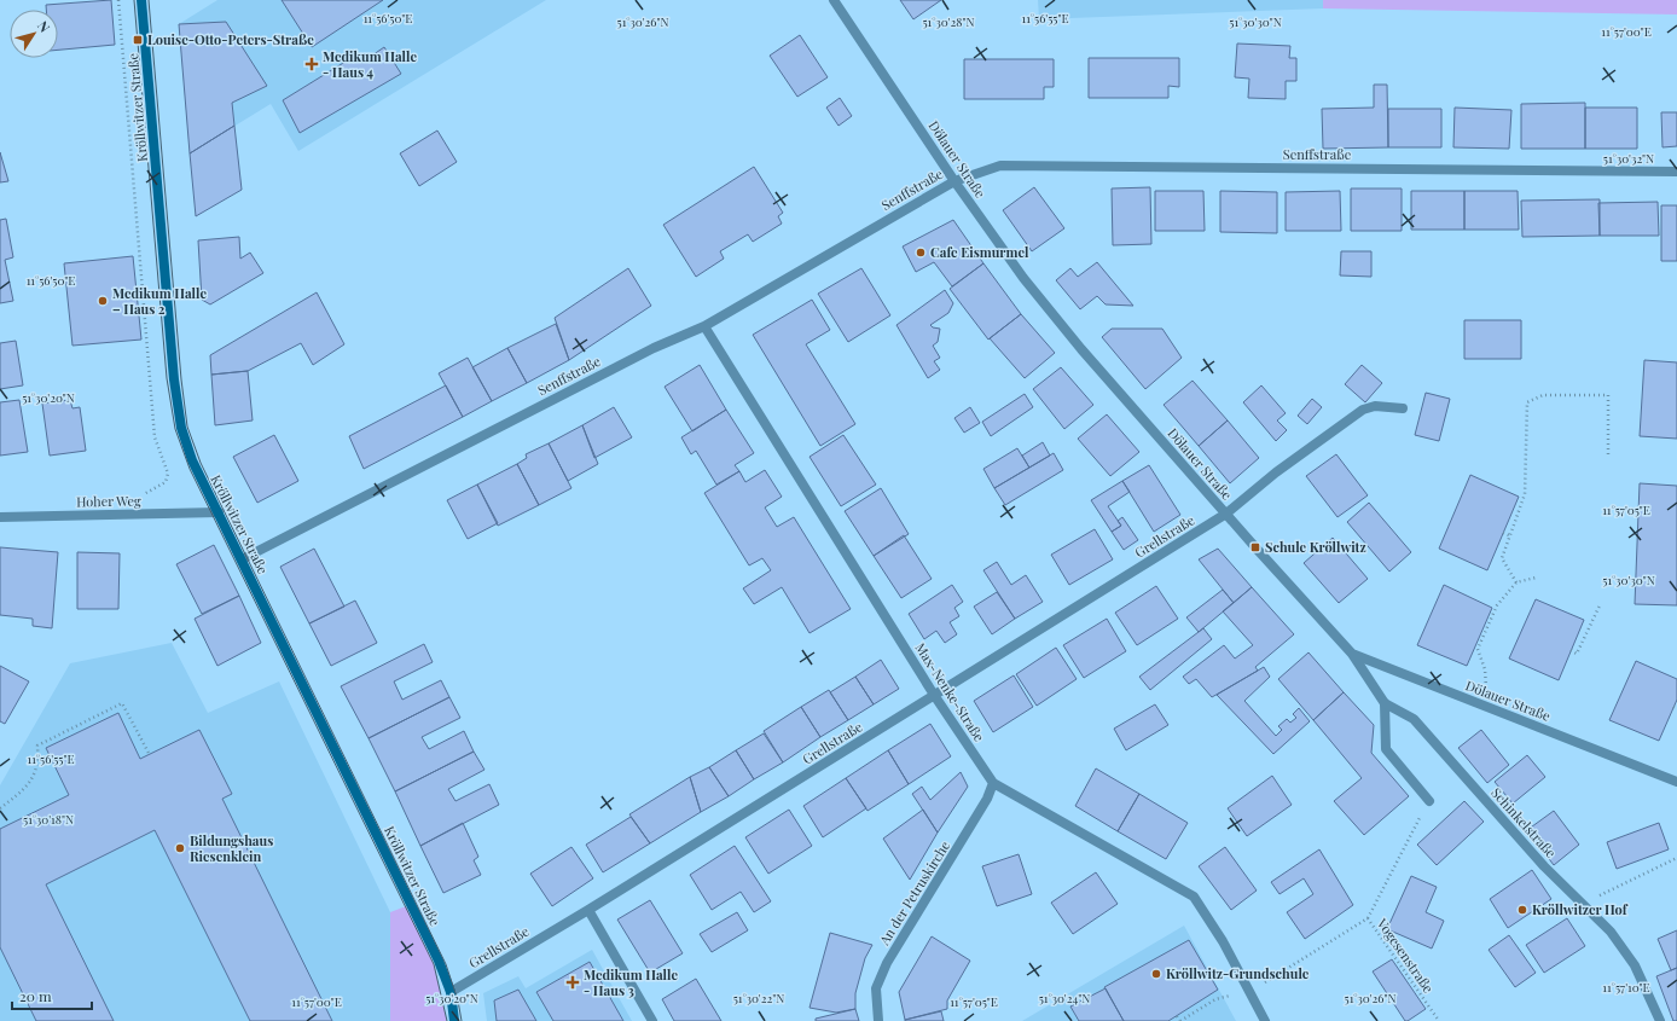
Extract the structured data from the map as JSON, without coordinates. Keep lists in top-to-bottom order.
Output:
{
  "streets": {
    "main road": ["Kröllwitzer Straße"],
    "street": [
      "Senffstraße",
      "Dölauer Straße",
      "Hoher Weg",
      "Grellstraße",
      "Max-Nenke-Straße",
      "Schinkelstraße",
      "An der Petruskirche"
    ],
    "path": ["Vogesenstraße"]
  },
  "crossings": [
    ["Kröllwitzer Straße", "Senffstraße"],
    ["Kröllwitzer Straße", "Hoher Weg"],
    ["Kröllwitzer Straße", "Grellstraße"],
    ["Senffstraße", "Dölauer Straße"],
    ["Senffstraße", "Max-Nenke-Straße"],
    ["Dölauer Straße", "Grellstraße"],
    ["Dölauer Straße", "Schinkelstraße"],
    ["Grellstraße", "Max-Nenke-Straße"],
    ["Max-Nenke-Straße", "An der Petruskirche"],
    ["Max-Nenke-Straße", "Vogesenstraße"]
  ],
  "places": {
    "transit": ["Louise-Otto-Peters-Straße", "Schule Kröllwitz"],
    "health": ["Medikum Halle - Haus 4", "Medikum Halle - Haus 3"],
    "other": [
      "Cafe Eismurmel",
      "Medikum Halle – Haus 2",
      "Bildungshaus Riesenklein",
      "Kröllwitzer Hof",
      "Kröllwitz-Grundschule"
    ]
  },
  "scale_bar": "20 m",
  "north": "top right",
  "coordinates": [
    "11°56'50\"E",
    "11°56'55\"E",
    "51°30'26\"N",
    "51°30'28\"N",
    "51°30'30\"N",
    "11°57'00\"E",
    "51°30'32\"N",
    "51°30'20\"N",
    "11°57'05\"E",
    "51°30'18\"N",
    "11°57'10\"E",
    "51°30'22\"N",
    "51°30'24\"N"
  ]
}
